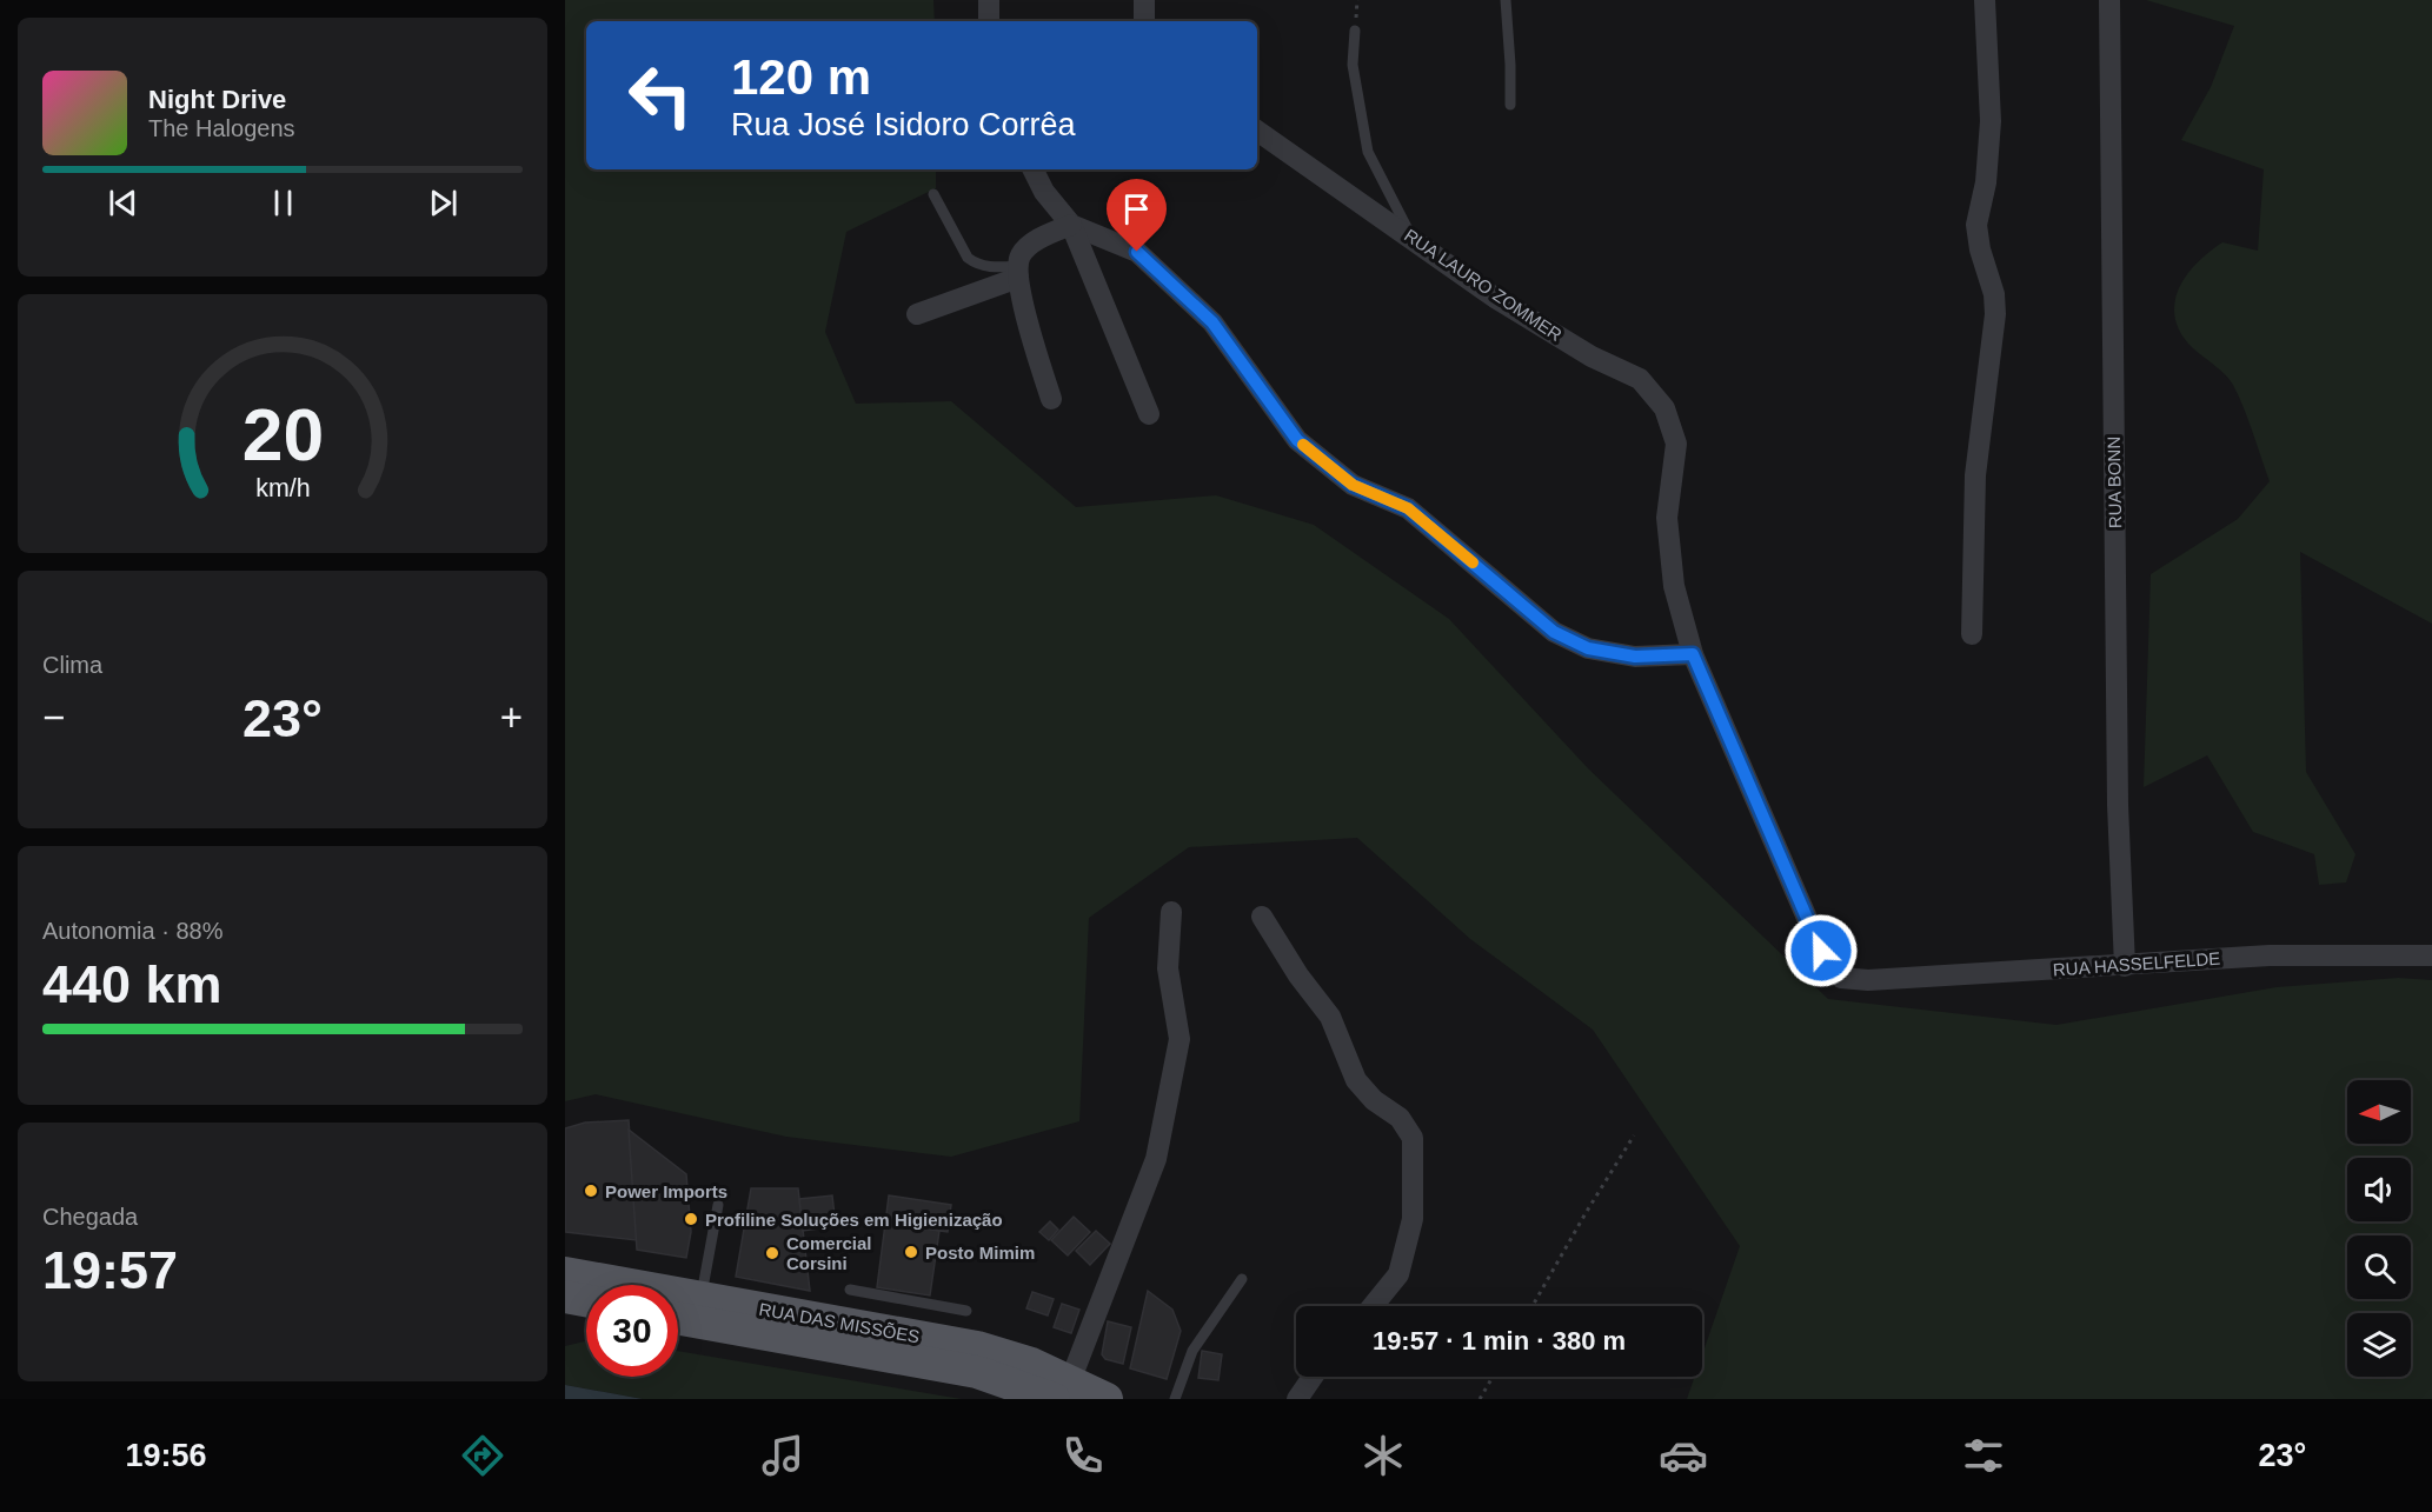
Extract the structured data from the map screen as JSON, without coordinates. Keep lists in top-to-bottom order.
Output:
{
  "streets": {
    "main road": ["RUA DAS MISSÕES"],
    "street": ["RUA LAURO ZOMMER", "RUA BONN", "RUA HASSELFELDE"]
  },
  "crossings": [
    ["RUA LAURO ZOMMER", "RUA HASSELFELDE"],
    ["RUA BONN", "RUA HASSELFELDE"]
  ],
  "places": [
    "Power Imports",
    "Profiline Soluções em Higienização",
    "Posto Mimim",
    "Comercial Corsini"
  ],
  "north": "left",
  "page": {
    "turn": ["120 m", "Rua José Isidoro Corrêa"],
    "song": ["Night Drive", "The Halogens"],
    "tile": [
      "Clima",
      ["Autonomia · 88%", "440 km"],
      ["Chegada", "19:57"]
    ],
    "heat": ["−", "23°", "+"],
    "limit": "30",
    "trip": "19:57 · 1 min · 380 m",
    "tabs": ["19:56", "23°"],
    "gauge": ["20", "km/h"]
  }
}
